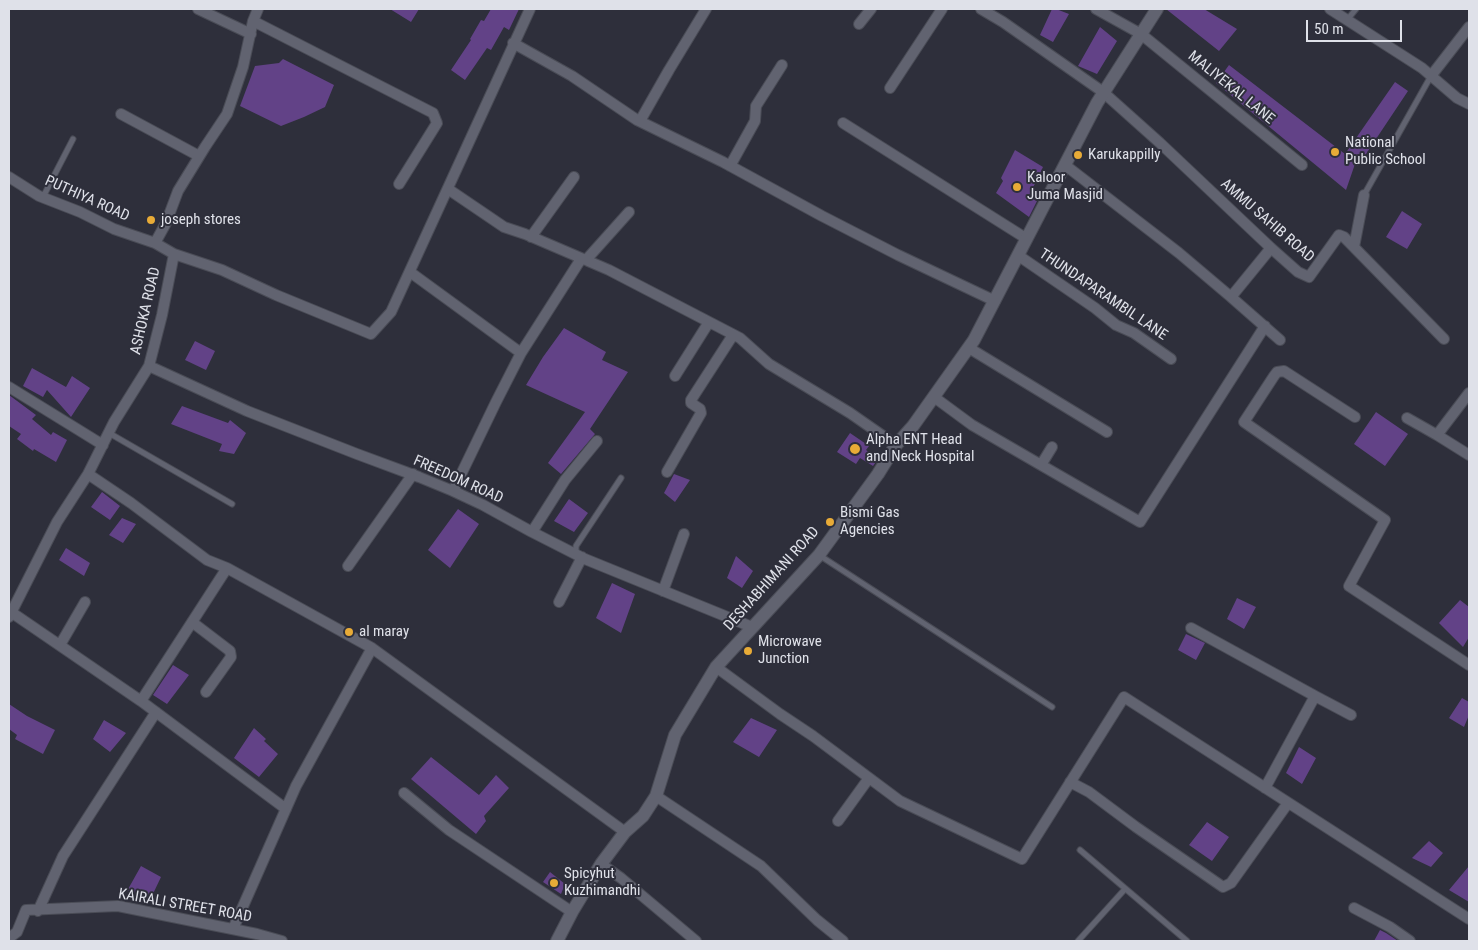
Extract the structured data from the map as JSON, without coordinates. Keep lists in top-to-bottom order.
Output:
{
  "streets": {
    "street": [
      "MALIYEKAL LANE",
      "PUTHIYA ROAD",
      "AMMU SAHIB ROAD",
      "THUNDAPARAMBIL LANE",
      "ASHOKA ROAD",
      "FREEDOM ROAD",
      "DESHABHIMANI ROAD",
      "KAIRALI STREET ROAD"
    ]
  },
  "crossings": [
    ["MALIYEKAL LANE", "DESHABHIMANI ROAD"],
    ["PUTHIYA ROAD", "ASHOKA ROAD"],
    ["AMMU SAHIB ROAD", "DESHABHIMANI ROAD"],
    ["THUNDAPARAMBIL LANE", "DESHABHIMANI ROAD"],
    ["ASHOKA ROAD", "FREEDOM ROAD"],
    ["FREEDOM ROAD", "DESHABHIMANI ROAD"]
  ],
  "places": [
    "National Public School",
    "Karukappilly",
    "Kaloor Juma Masjid",
    "joseph stores",
    "Alpha ENT Head and Neck Hospital",
    "Bismi Gas Agencies",
    "al maray",
    "Microwave Junction",
    "Spicyhut Kuzhimandhi"
  ],
  "scale_bar": "50 m"
}
